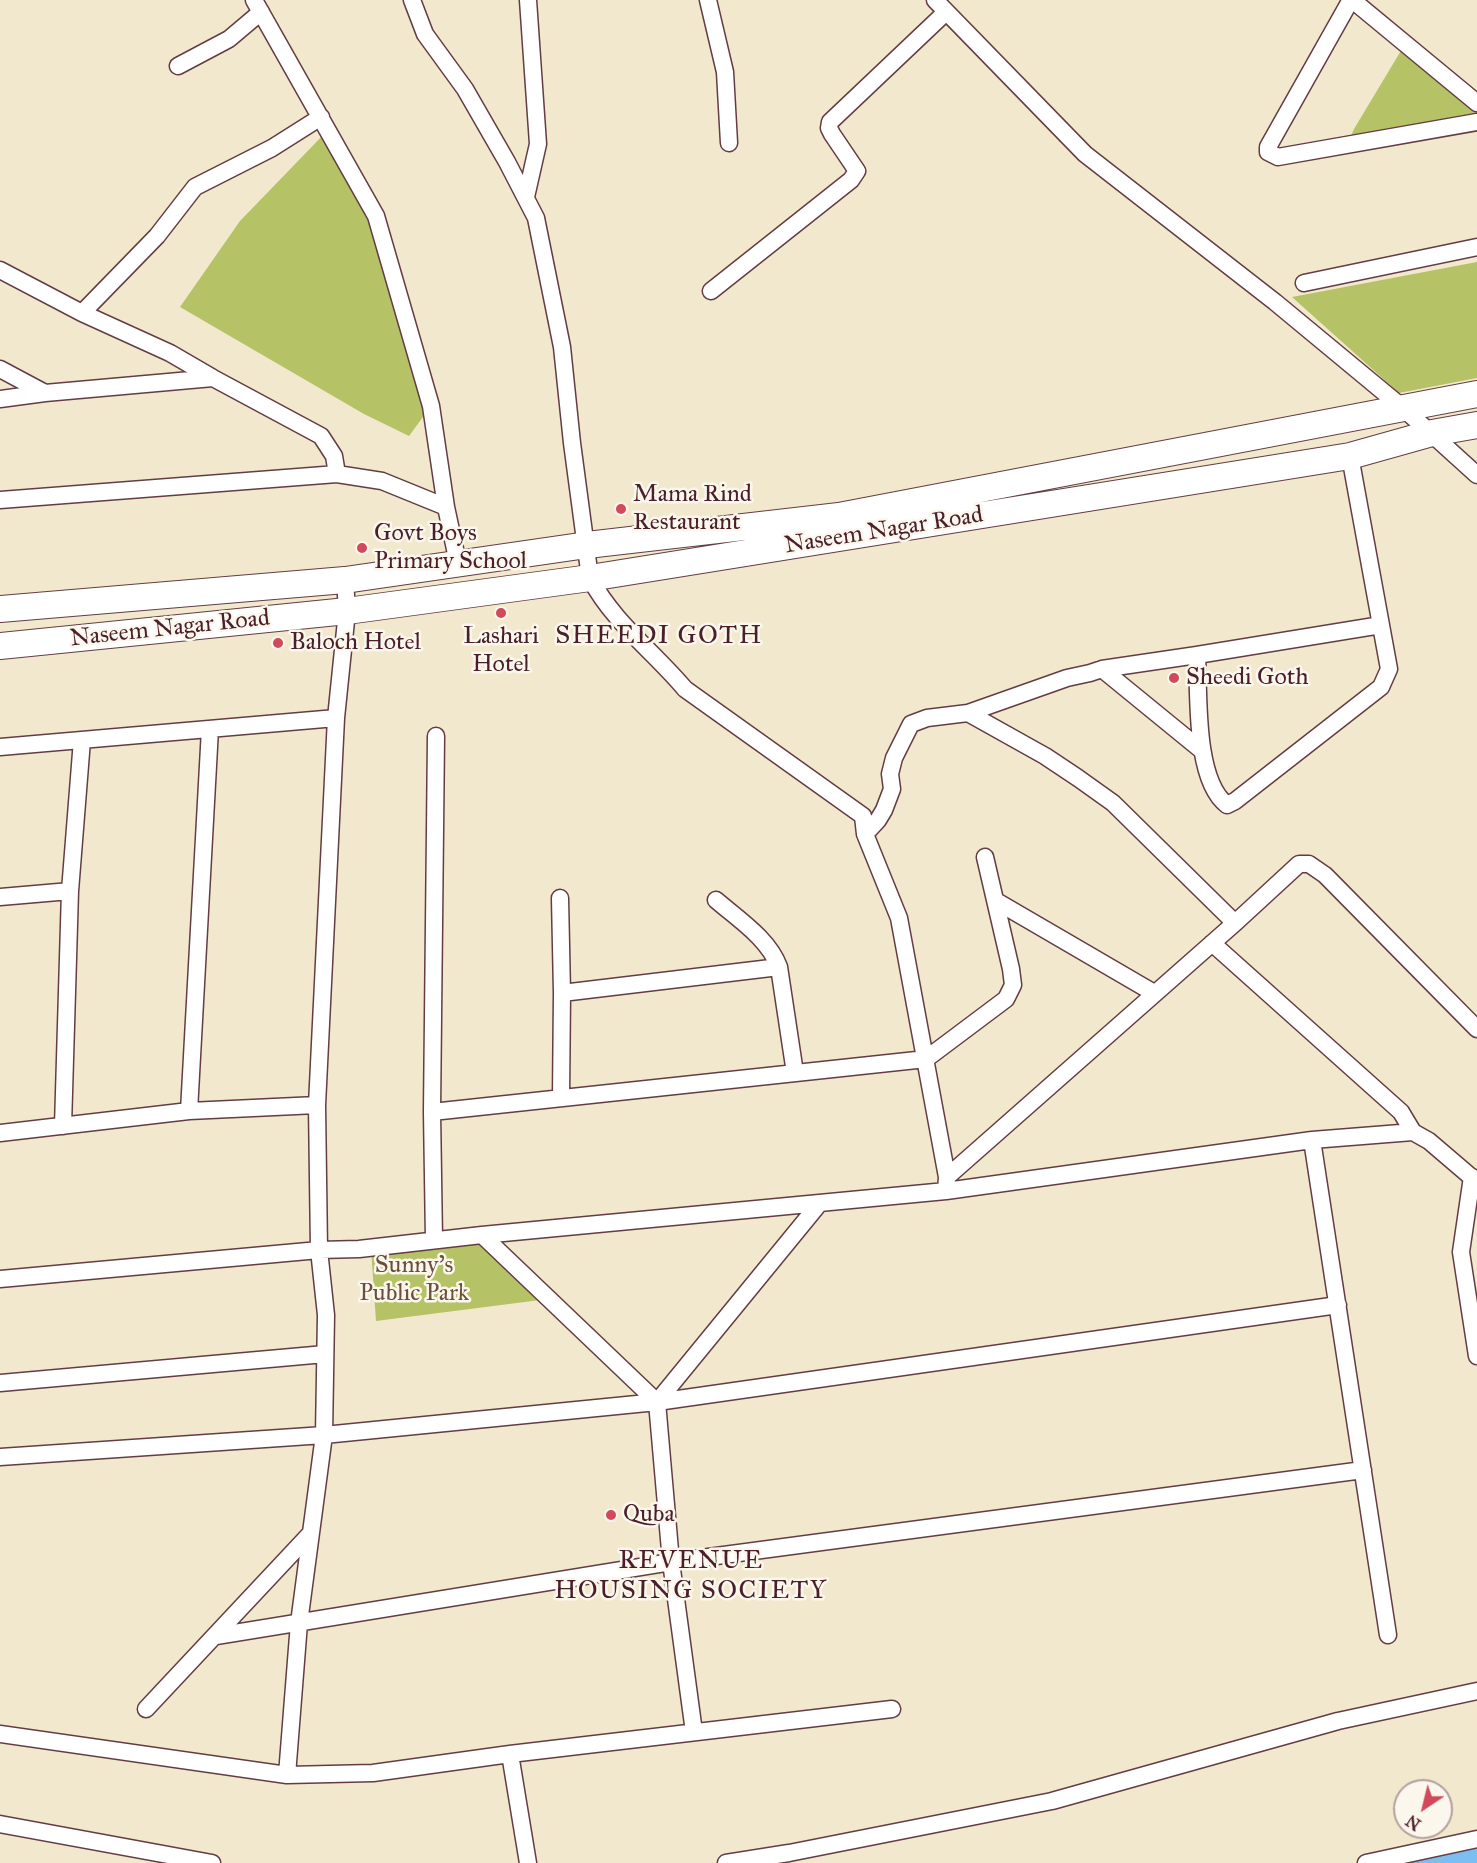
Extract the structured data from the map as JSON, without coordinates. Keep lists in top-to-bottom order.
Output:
{
  "streets": {
    "main road": ["Naseem Nagar Road"]
  },
  "districts": ["SHEEDI GOTH", "REVENUE HOUSING SOCIETY"],
  "parks": ["Sunny's Public Park"],
  "places": [
    "Mama Rind Restaurant",
    "Govt Boys Primary School",
    "Lashari Hotel",
    "Baloch Hotel",
    "Sheedi Goth",
    "Quba"
  ],
  "north": "bottom left"
}
